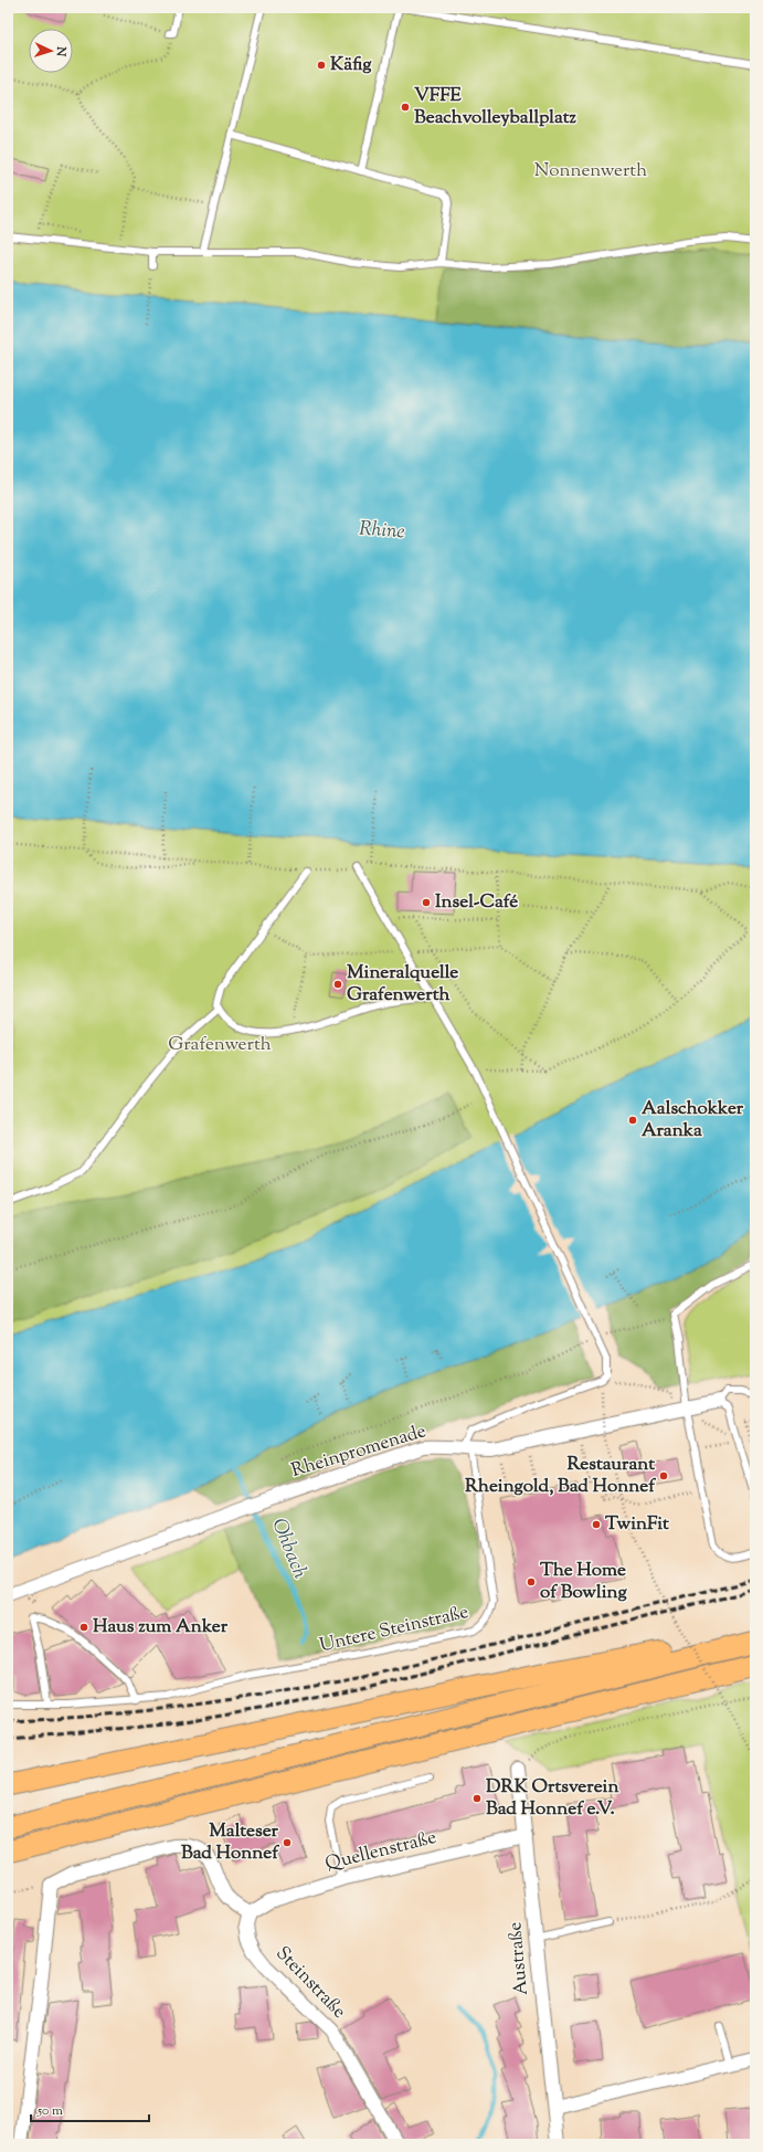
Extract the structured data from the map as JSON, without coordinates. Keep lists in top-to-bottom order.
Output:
{
  "streets": {
    "street": [
      "Rheinpromenade",
      "Quellenstraße",
      "Austraße",
      "Steinstraße"
    ],
    "lane": ["Untere Steinstraße"]
  },
  "crossings": [
    ["Rheinpromenade", "Untere Steinstraße"],
    ["Quellenstraße", "Austraße"],
    ["Quellenstraße", "Steinstraße"]
  ],
  "water": ["Rhine", "Ohbach"],
  "parks": ["Nonnenwerth", "Grafenwerth"],
  "places": [
    "Käfig",
    "VFFE Beachvolleyballplatz",
    "Insel-Café",
    "Mineralquelle Grafenwerth",
    "Aalschokker Aranka",
    "Restaurant Rheingold, Bad Honnef",
    "TwinFit",
    "The Home of Bowling",
    "Haus zum Anker",
    "DRK Ortsverein Bad Honnef e.V.",
    "Malteser Bad Honnef"
  ],
  "scale_bar": "50 m",
  "north": "right"
}
